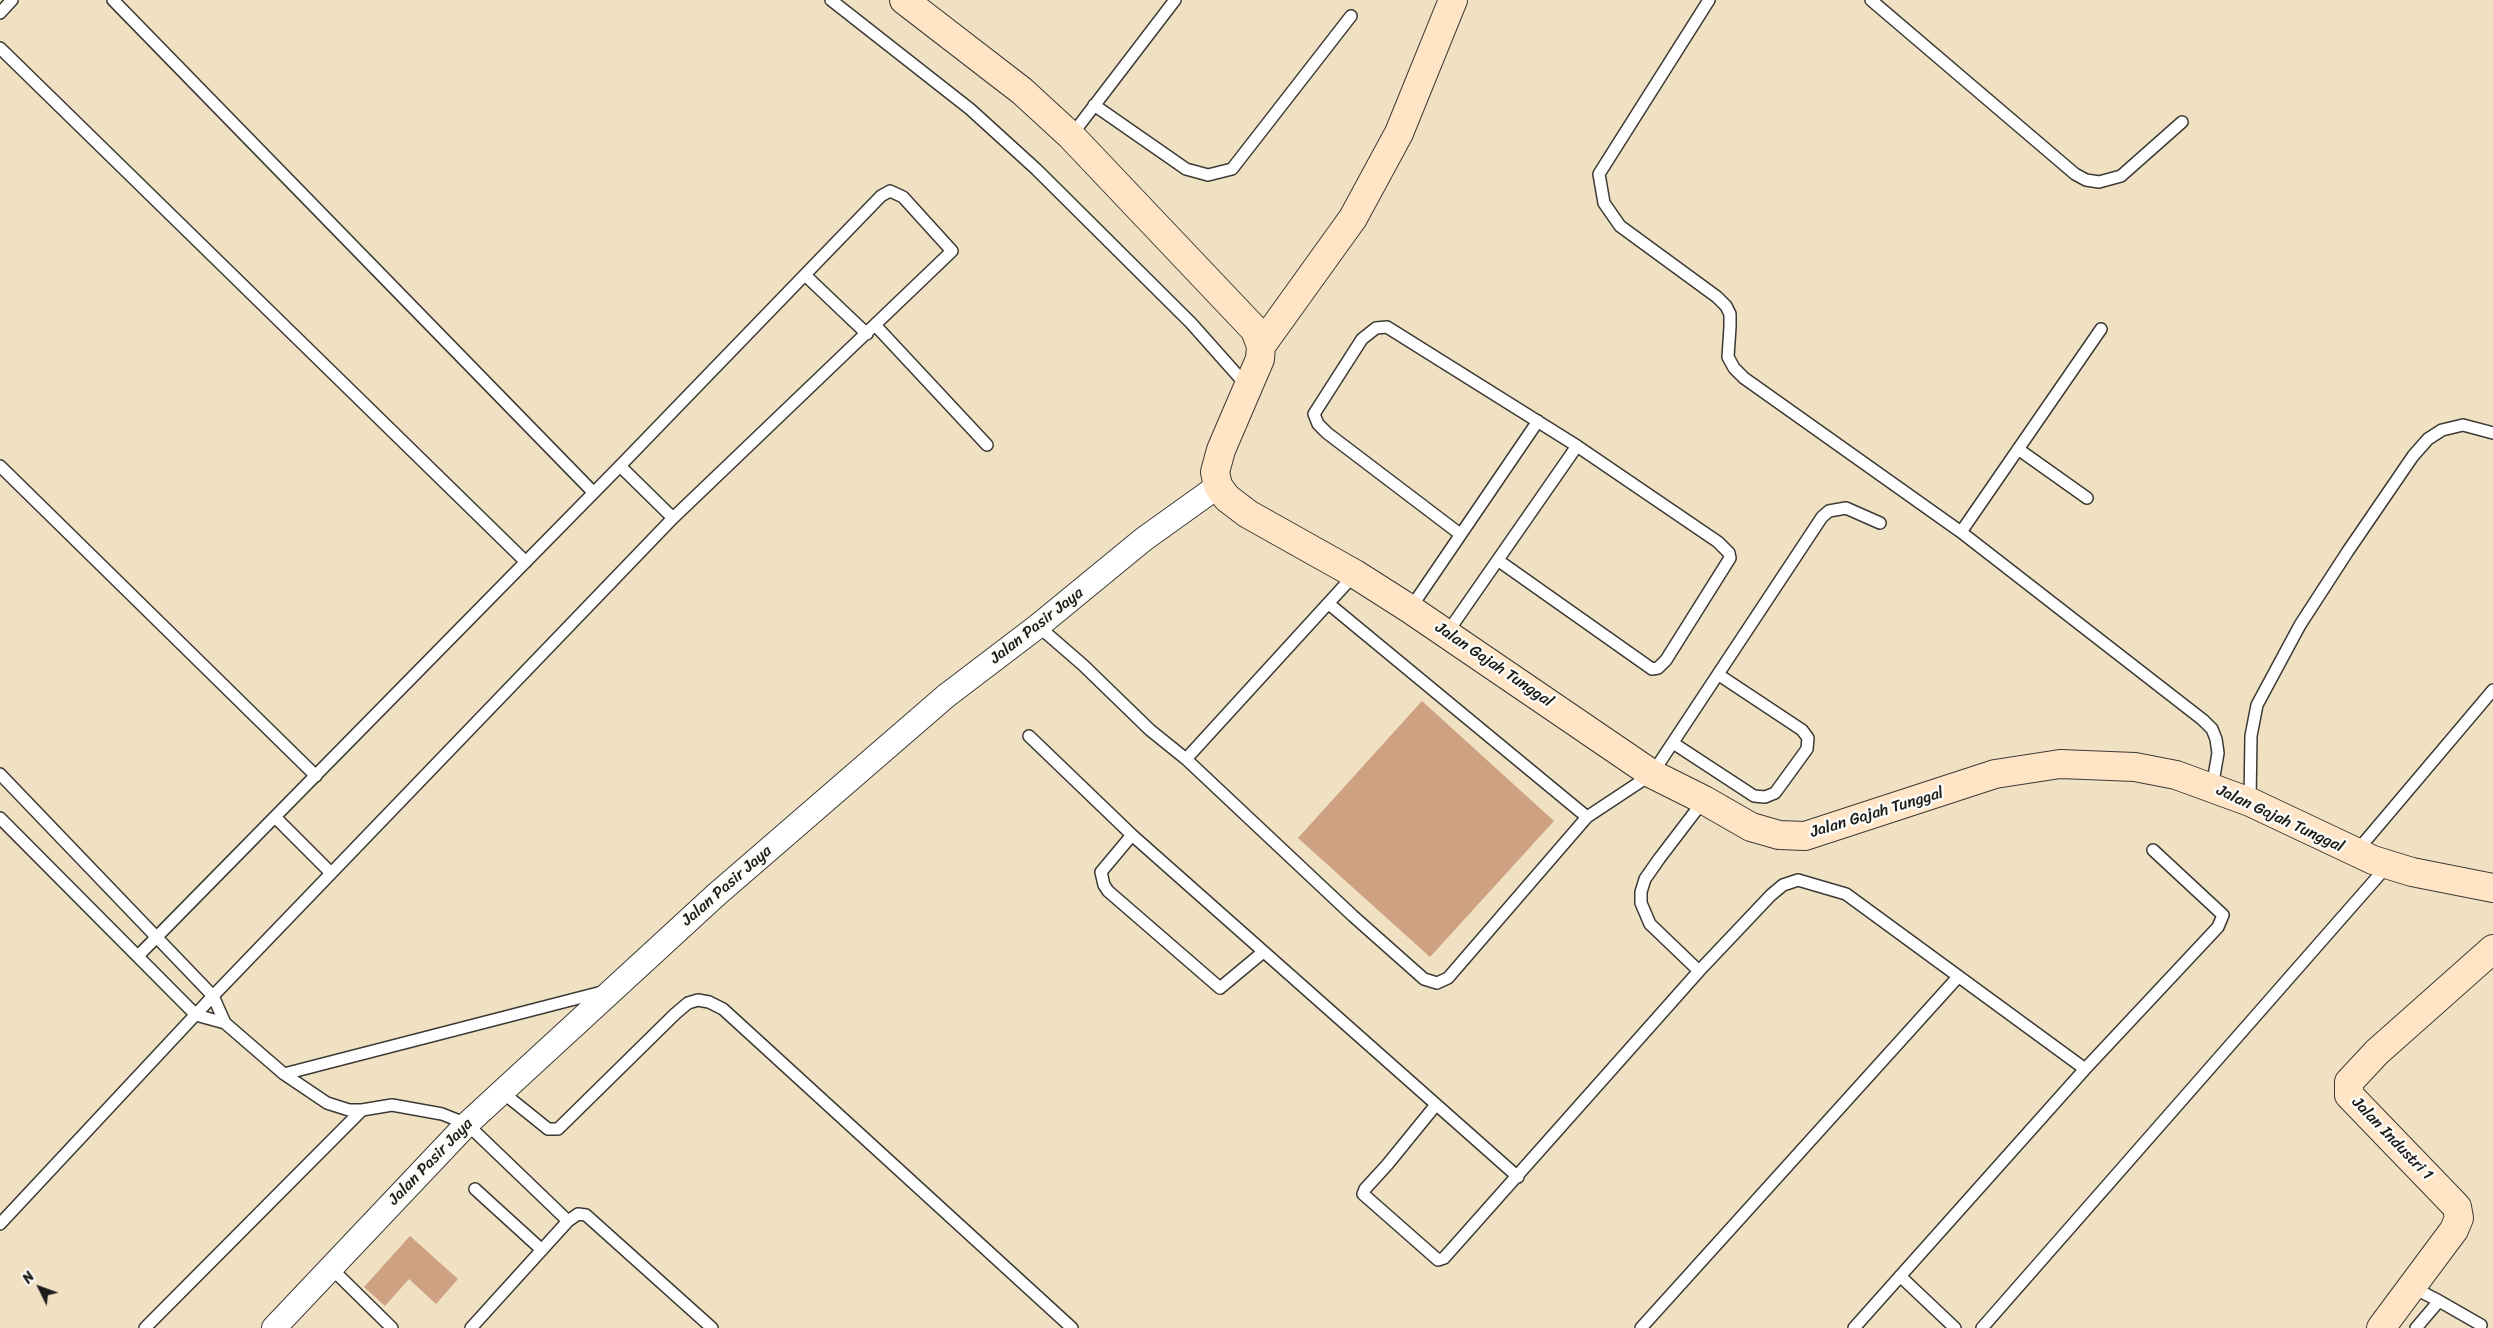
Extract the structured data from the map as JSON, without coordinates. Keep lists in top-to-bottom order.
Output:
{
  "streets": {
    "street": ["Jalan Pasir Jaya", "Jalan Gajah Tunggal", "Jalan Industri 1"]
  },
  "crossings": [
    ["Jalan Pasir Jaya", "Jalan Gajah Tunggal"]
  ],
  "north": "top left"
}
